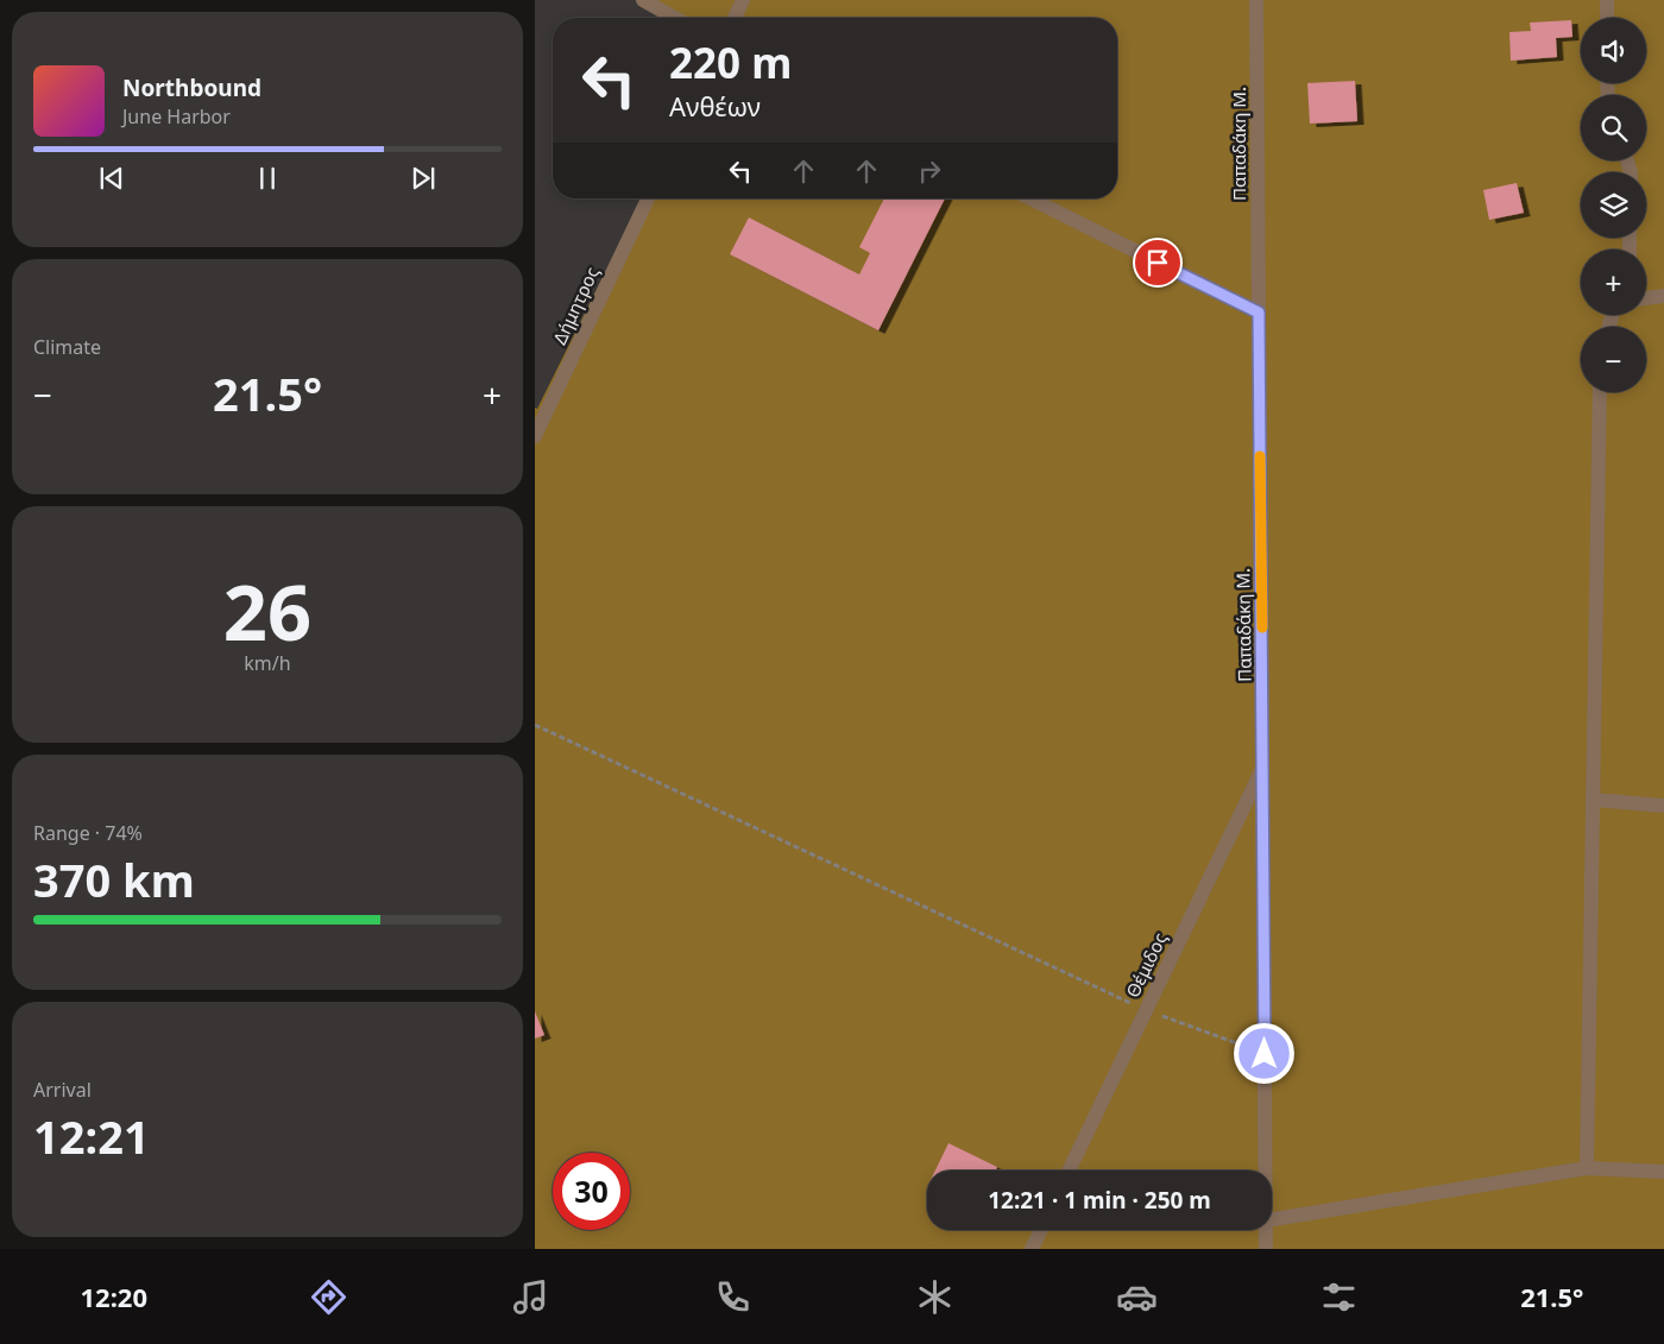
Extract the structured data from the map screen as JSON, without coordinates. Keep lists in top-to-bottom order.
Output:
{
  "streets": {
    "street": ["Παπαδάκη Μ.", "Δήμητρος", "Θέμιδος"]
  },
  "crossings": [
    ["Παπαδάκη Μ.", "Θέμιδος"]
  ],
  "page": {
    "map_buttons": ["+", "−"],
    "turn": ["220 m", "Ανθέων"],
    "song": ["Northbound", "June Harbor"],
    "tile": [
      "Climate",
      ["26", "km/h"],
      ["Range · 74%", "370 km"],
      ["Arrival", "12:21"]
    ],
    "heat": ["−", "21.5°", "+"],
    "limit": "30",
    "trip": "12:21 · 1 min · 250 m",
    "tabs": ["12:20", "21.5°"]
  }
}
